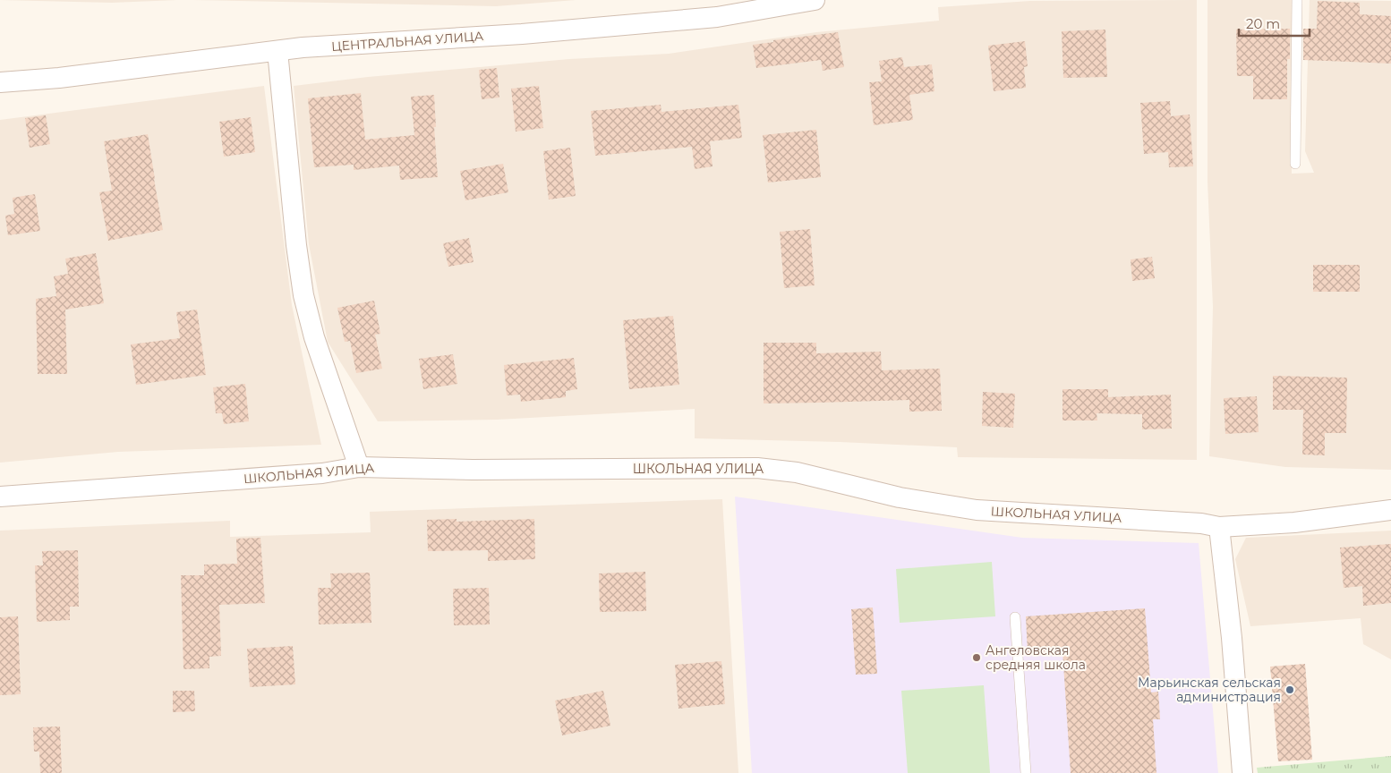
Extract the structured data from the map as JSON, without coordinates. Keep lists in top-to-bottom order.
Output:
{
  "streets": {
    "street": ["ЦЕНТРАЛЬНАЯ УЛИЦА", "ШКОЛЬНАЯ УЛИЦА"]
  },
  "places": ["Ангеловская средняя школа", "Марьинская сельская администрация"],
  "scale_bar": "20 m"
}
